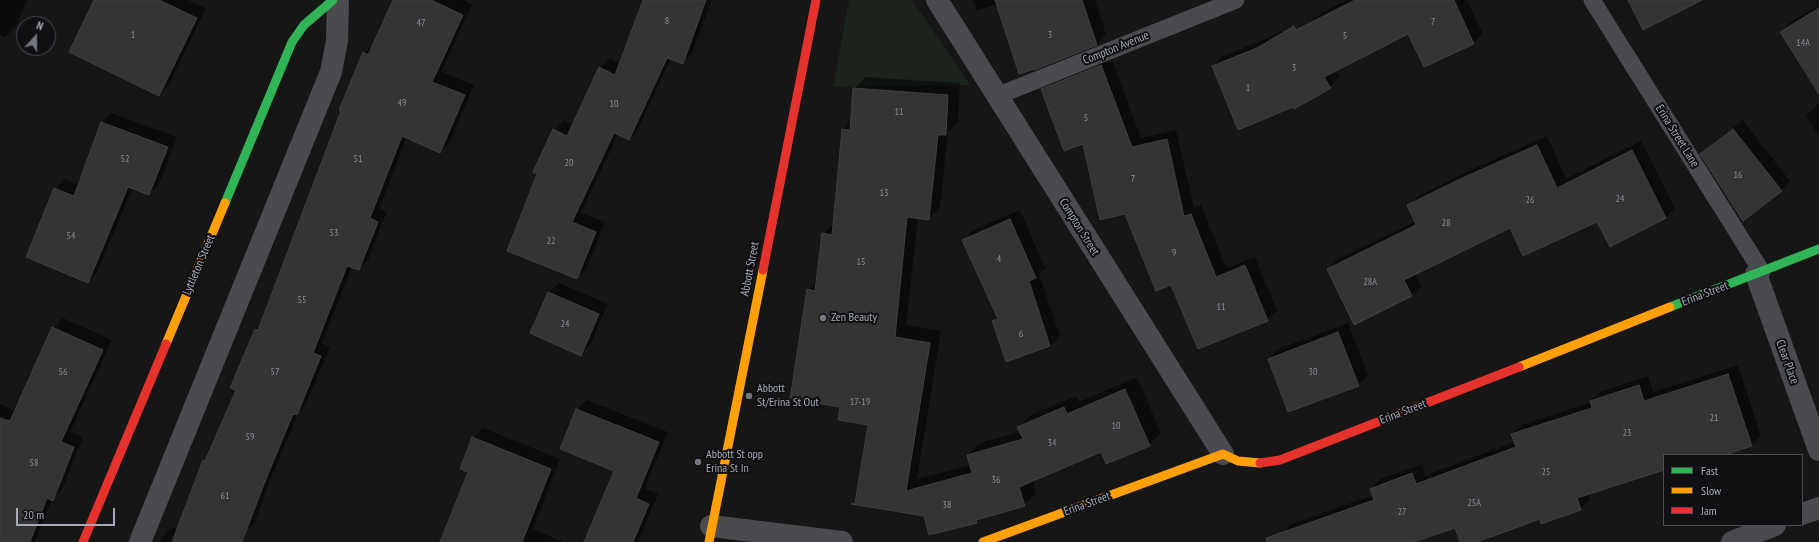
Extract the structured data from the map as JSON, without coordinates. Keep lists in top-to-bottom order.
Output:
{
  "streets": {
    "street": [
      "Compton Street",
      "Lyttleton Street",
      "Abbott Street",
      "Erina Street",
      "Clear Place"
    ],
    "lane": ["Compton Avenue", "Erina Street Lane"]
  },
  "crossings": [
    ["Compton Avenue", "Compton Street"],
    ["Erina Street Lane", "Erina Street"],
    ["Erina Street Lane", "Clear Place"],
    ["Compton Street", "Erina Street"],
    ["Erina Street", "Clear Place"]
  ],
  "places": ["Zen Beauty", "Abbott St/Erina St Out", "Abbott St opp Erina St In"],
  "house_numbers": [
    "8",
    "7",
    "47",
    "1",
    "3",
    "5",
    "14A",
    "3",
    "1",
    "49",
    "10",
    "11",
    "5",
    "52",
    "51",
    "20",
    "16",
    "7",
    "13",
    "24",
    "26",
    "28",
    "53",
    "54",
    "22",
    "9",
    "4",
    "15",
    "28A",
    "55",
    "11",
    "24",
    "6",
    "56",
    "57",
    "30",
    "17-19",
    "21",
    "10",
    "23",
    "59",
    "34",
    "58",
    "25",
    "36",
    "61",
    "25A",
    "38",
    "27"
  ],
  "legend": ["Fast", "Slow", "Jam"],
  "scale_bar": "20 m",
  "north": "top"
}
